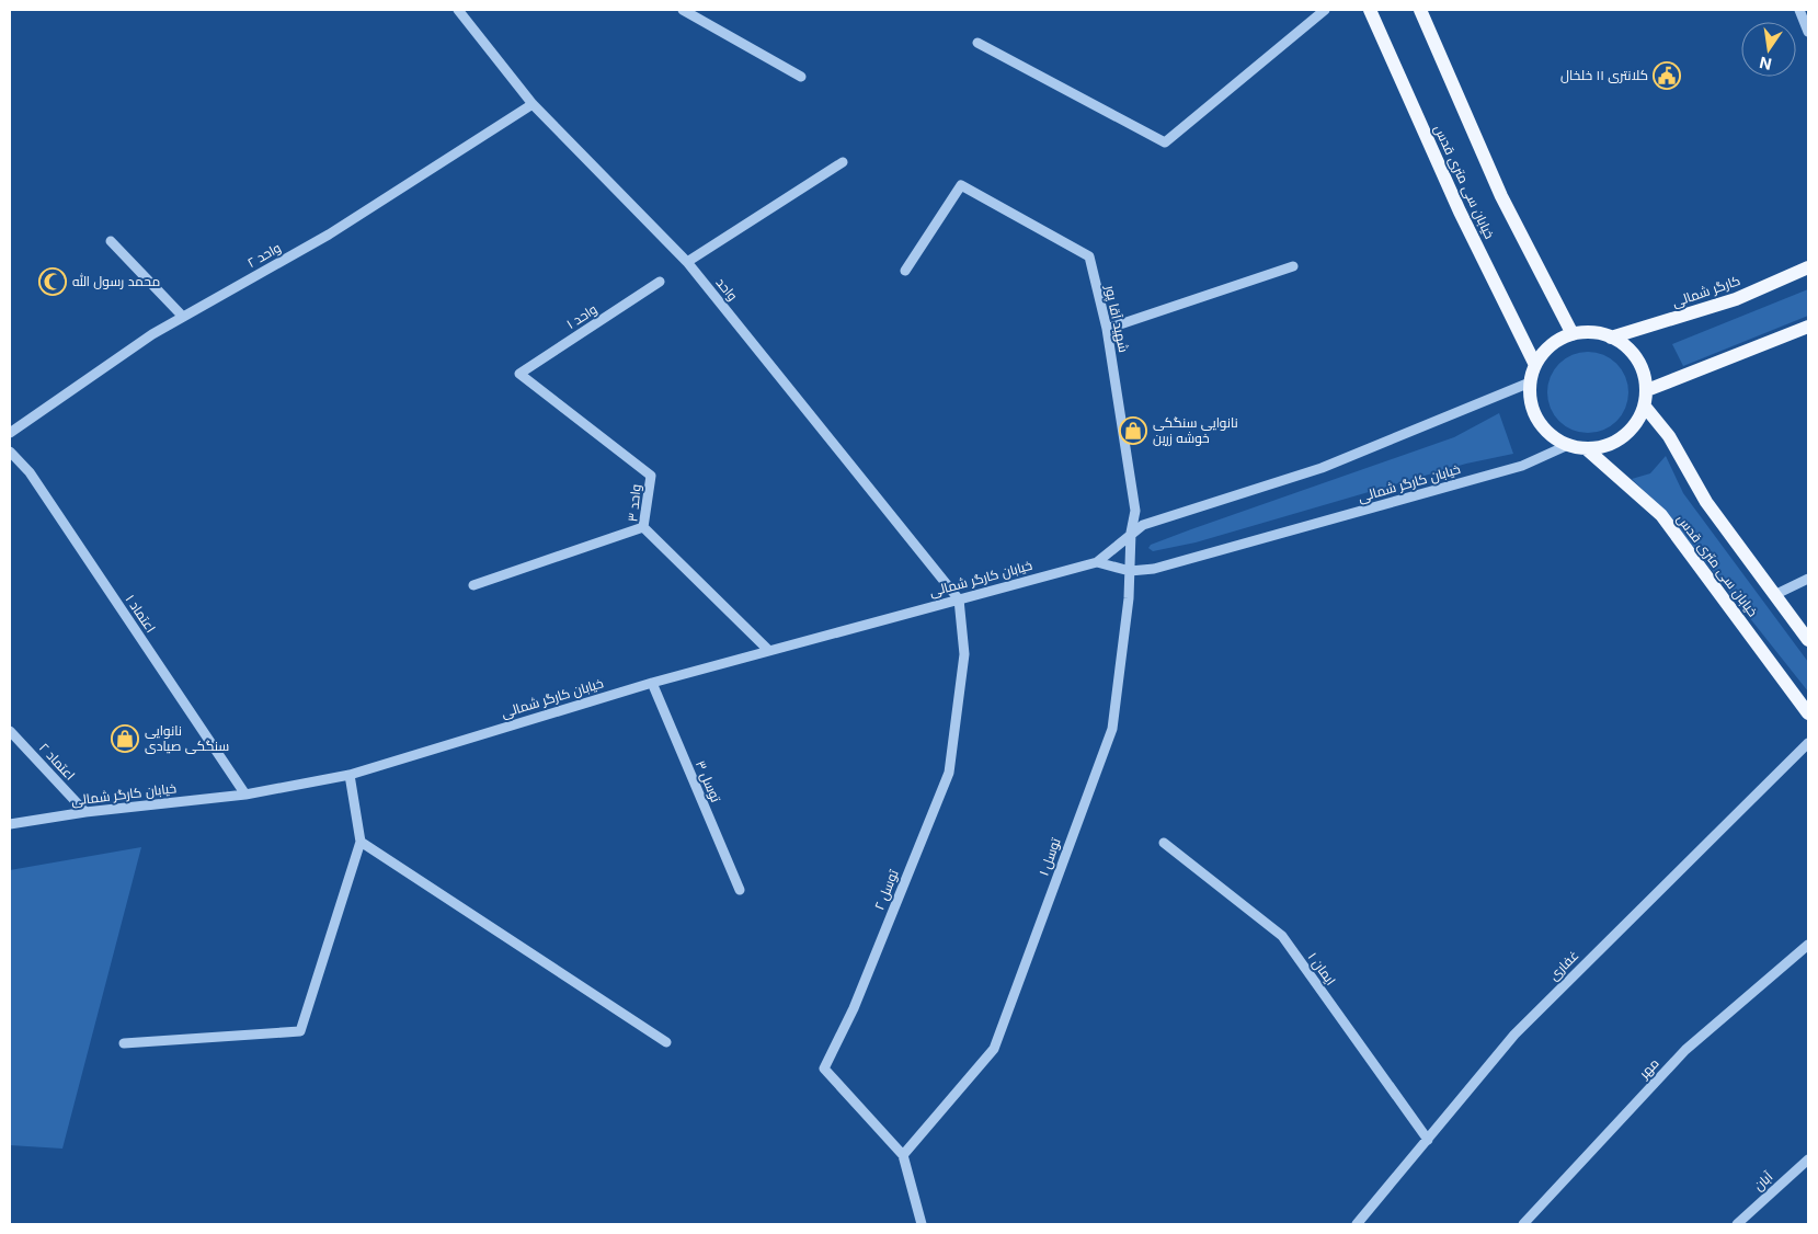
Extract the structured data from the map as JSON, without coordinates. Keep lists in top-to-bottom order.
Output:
{
  "streets": {
    "main road": ["خیابان سی متری قدس", "کارگر شمالی"],
    "street": [
      "واحد ۲",
      "واحد",
      "واحد ۱",
      "شهید آقا پور",
      "خیابان کارگر شمالی",
      "واحد ۳",
      "اعتماد ۱",
      "اعتماد ۲",
      "توسل ۳",
      "توسل ۱",
      "توسل ۲",
      "غفاری",
      "ایمان ۱",
      "مهر",
      "آبان"
    ]
  },
  "crossings": [
    ["خیابان سی متری قدس", "کارگر شمالی"],
    ["خیابان سی متری قدس", "خیابان کارگر شمالی"],
    ["واحد ۲", "واحد"],
    ["واحد", "خیابان کارگر شمالی"],
    ["واحد", "توسل ۲"],
    ["کارگر شمالی", "خیابان کارگر شمالی"],
    ["واحد ۱", "واحد ۳"],
    ["شهید آقا پور", "خیابان کارگر شمالی"],
    ["شهید آقا پور", "توسل ۱"],
    ["خیابان کارگر شمالی", "واحد ۳"],
    ["خیابان کارگر شمالی", "اعتماد ۱"],
    ["خیابان کارگر شمالی", "اعتماد ۲"],
    ["خیابان کارگر شمالی", "توسل ۳"],
    ["خیابان کارگر شمالی", "توسل ۱"],
    ["خیابان کارگر شمالی", "توسل ۲"],
    ["توسل ۱", "توسل ۲"],
    ["غفاری", "ایمان ۱"]
  ],
  "places": {
    "public building": ["کلانتری ۱۱ خلخال"],
    "mosque": ["محمد رسول الله"],
    "shop": ["نانوایی سنگکی خوشه زرین", "نانوایی سنگکی صیادی"]
  },
  "north": "bottom"
}
